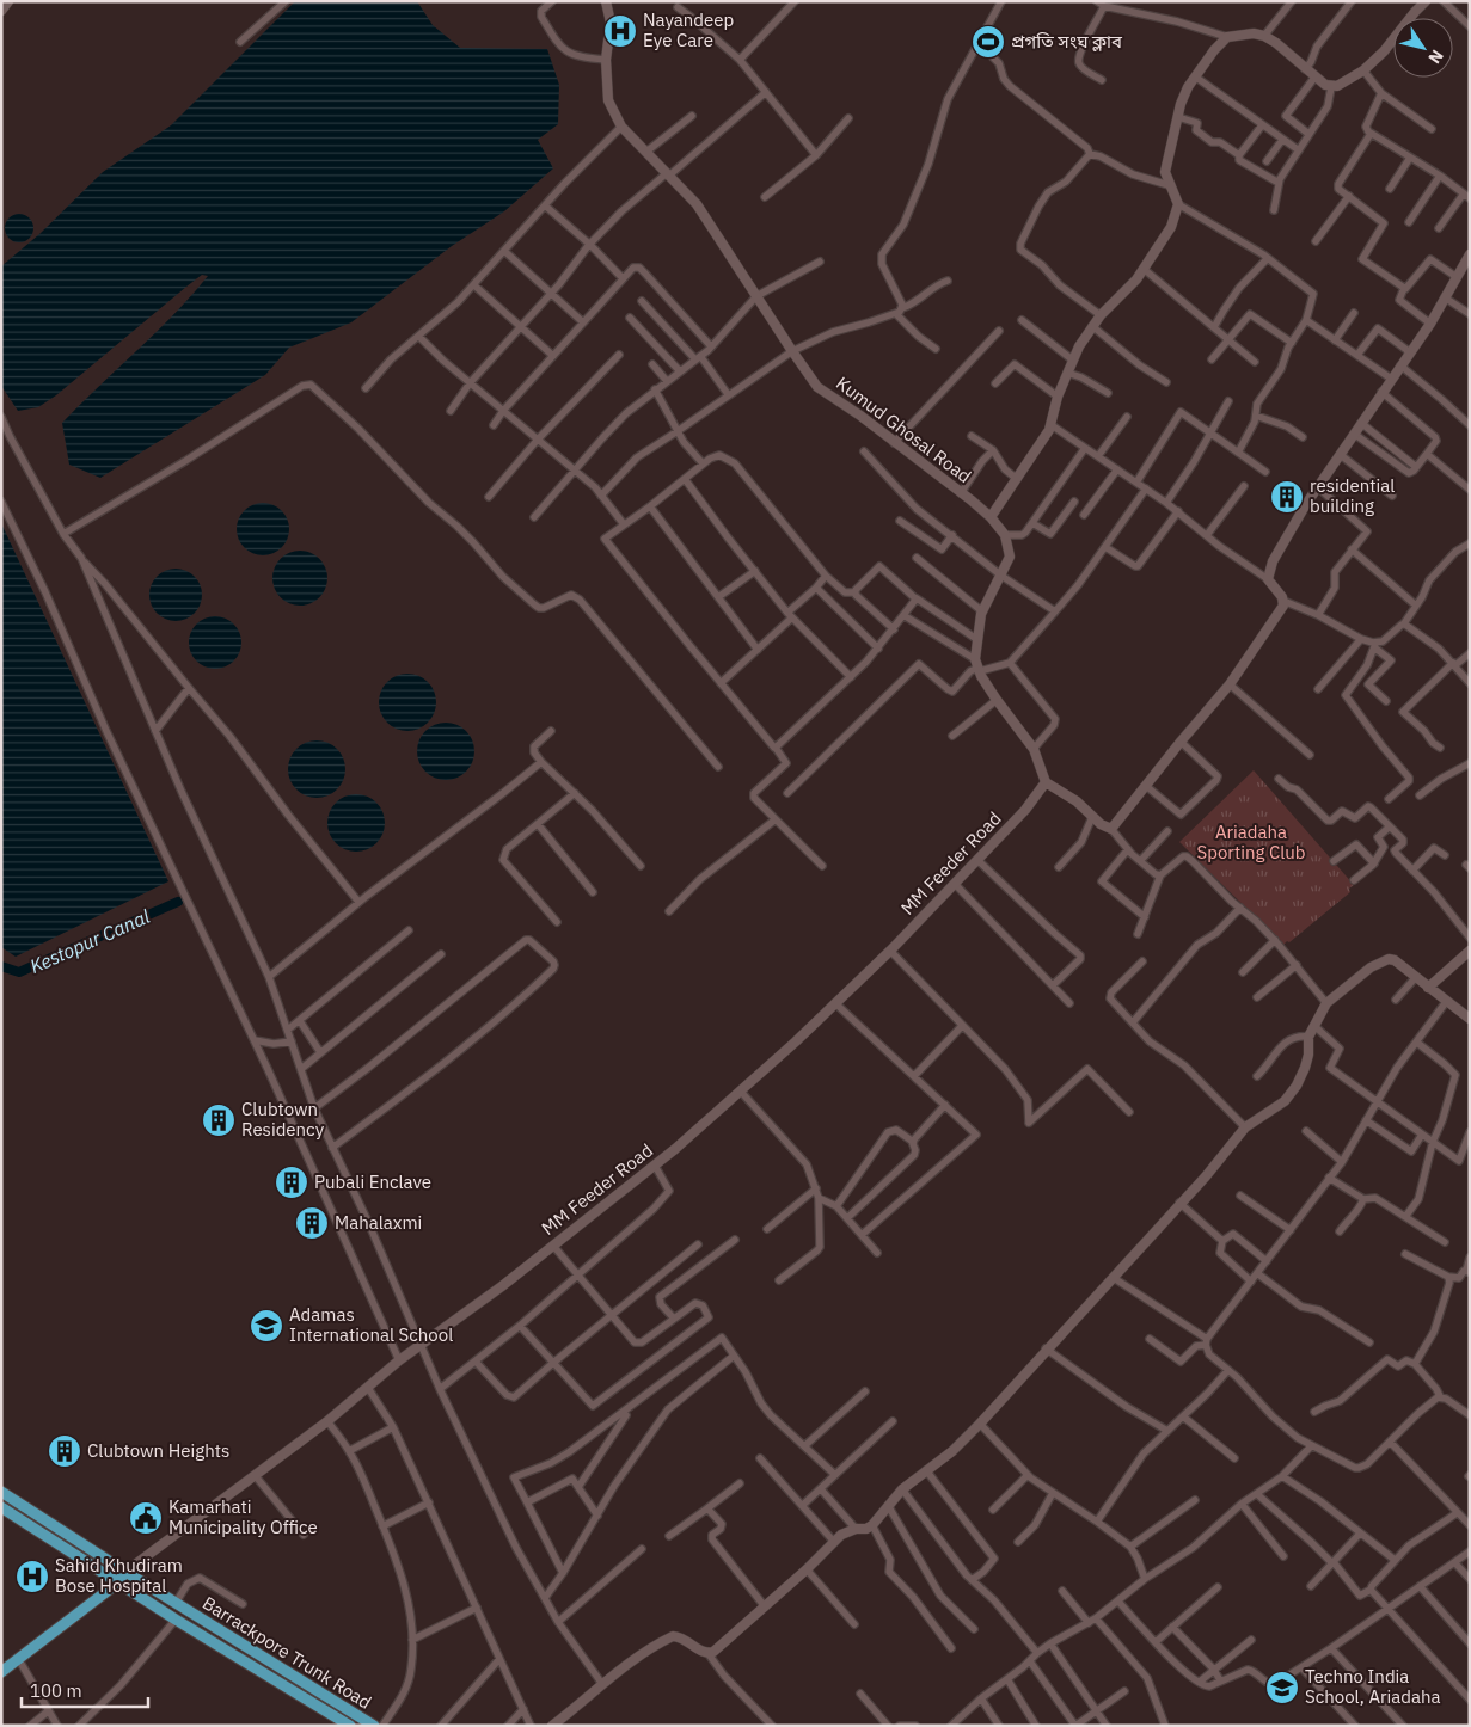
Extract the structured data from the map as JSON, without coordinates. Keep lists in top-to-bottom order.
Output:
{
  "streets": {
    "main road": ["Barrackpore Trunk Road"],
    "street": ["Kumud Ghosal Road", "MM Feeder Road"]
  },
  "crossings": [
    ["MM Feeder Road", "Barrackpore Trunk Road"]
  ],
  "water": ["Kestopur Canal"],
  "parks": ["Ariadaha Sporting Club"],
  "places": {
    "hospital": ["Nayandeep Eye Care", "Sahid Khudiram Bose Hospital"],
    "sports": ["প্রগতি সংঘ ক্লাব"],
    "building": [
      "residential building",
      "Clubtown Residency",
      "Pubali Enclave",
      "Mahalaxmi",
      "Clubtown Heights"
    ],
    "school or university": ["Adamas International School", "Techno India School, Ariadaha"],
    "public building": ["Kamarhati Municipality Office"]
  },
  "scale_bar": "100 m",
  "north": "bottom right"
}
